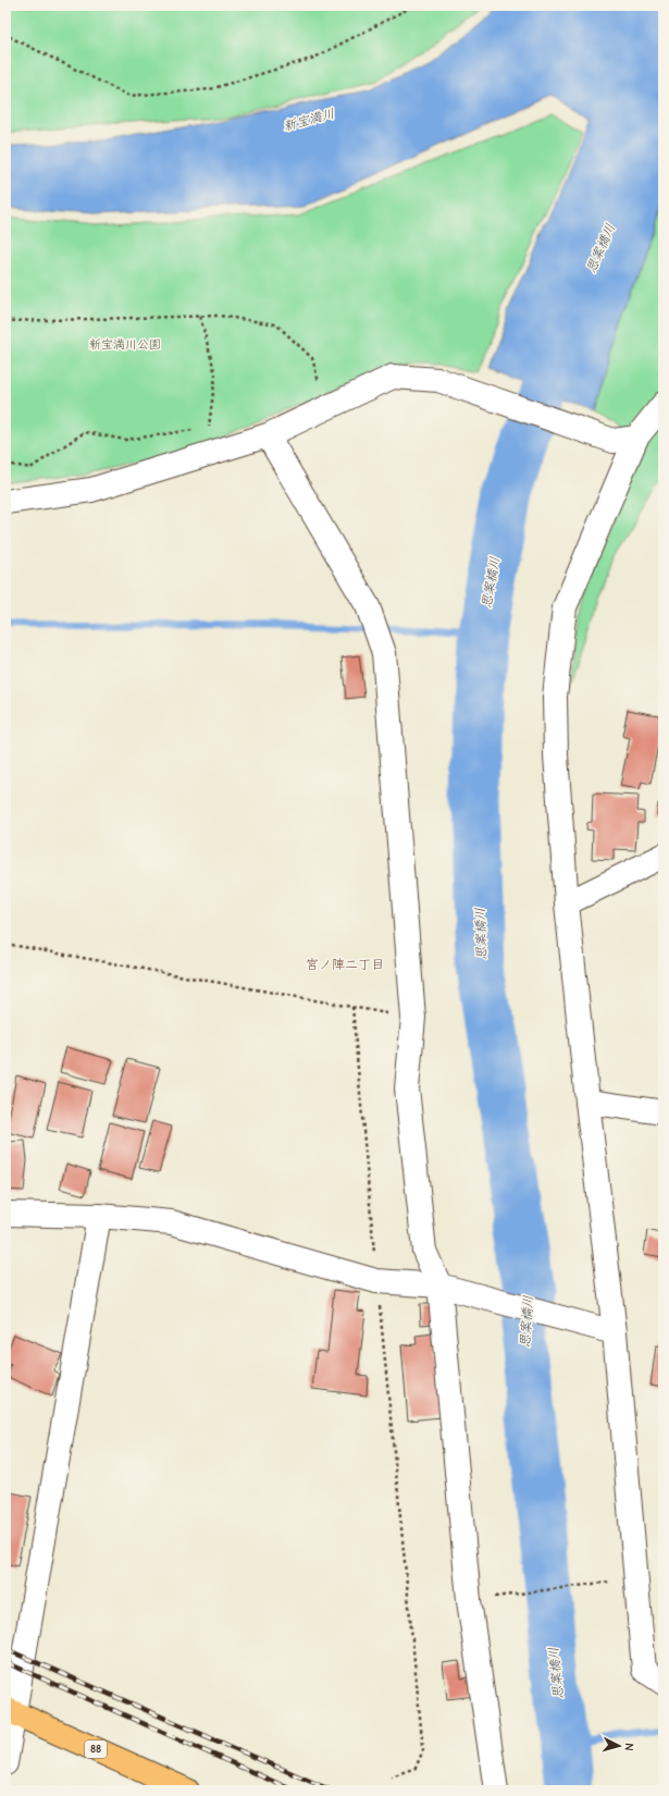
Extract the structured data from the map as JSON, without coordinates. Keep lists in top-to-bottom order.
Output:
{
  "streets": {
    "main road": ["88"]
  },
  "districts": ["宮ノ陣二丁目"],
  "water": ["新宝満川", "思案橋川"],
  "parks": ["新宝満川公園"],
  "north": "right"
}
